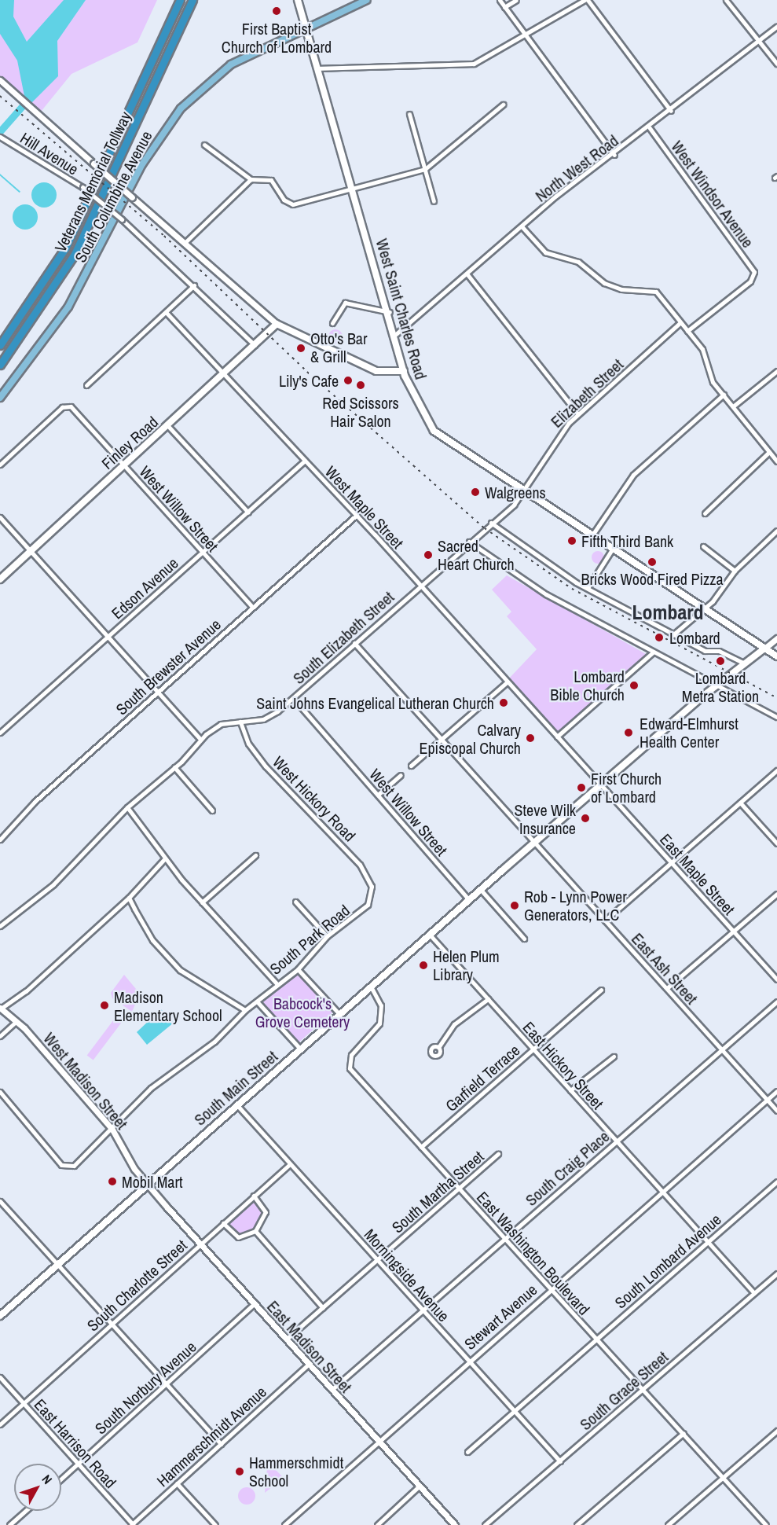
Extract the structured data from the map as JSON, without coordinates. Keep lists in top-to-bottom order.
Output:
{
  "streets": {
    "highway": ["Veterans Memorial Tollway"],
    "main road": [
      "South Columbine Avenue",
      "West Saint Charles Road",
      "Finley Road",
      "South Main Street"
    ],
    "street": [
      "Hill Avenue",
      "North West Road",
      "West Windsor Avenue",
      "Elizabeth Street",
      "West Maple Street",
      "West Willow Street",
      "Edson Avenue",
      "South Elizabeth Street",
      "South Brewster Avenue",
      "West Hickory Road",
      "East Maple Street",
      "South Park Road",
      "East Ash Street",
      "East Hickory Street",
      "Garfield Terrace",
      "West Madison Street",
      "South Craig Place",
      "South Martha Street",
      "East Washington Boulevard",
      "South Lombard Avenue",
      "Morningside Avenue",
      "South Charlotte Street",
      "Stewart Avenue",
      "East Madison Street",
      "South Norbury Avenue",
      "South Grace Street",
      "Hammerschmidt Avenue",
      "East Harrison Road"
    ]
  },
  "crossings": [
    ["Hill Avenue", "Finley Road"],
    ["North West Road", "West Windsor Avenue"],
    ["North West Road", "West Saint Charles Road"],
    ["South Columbine Avenue", "West Saint Charles Road"],
    ["West Saint Charles Road", "Elizabeth Street"],
    ["West Saint Charles Road", "South Elizabeth Street"],
    ["West Saint Charles Road", "South Main Street"],
    ["Elizabeth Street", "South Elizabeth Street"],
    ["Finley Road", "West Maple Street"],
    ["Finley Road", "West Willow Street"],
    ["West Maple Street", "Edson Avenue"],
    ["West Maple Street", "South Elizabeth Street"],
    ["West Maple Street", "South Brewster Avenue"],
    ["West Maple Street", "East Maple Street"],
    ["West Maple Street", "South Main Street"],
    ["West Willow Street", "Edson Avenue"],
    ["West Willow Street", "South Elizabeth Street"],
    ["West Willow Street", "South Brewster Avenue"],
    ["West Willow Street", "South Main Street"],
    ["South Elizabeth Street", "West Hickory Road"],
    ["South Elizabeth Street", "East Ash Street"],
    ["West Hickory Road", "South Park Road"],
    ["East Maple Street", "South Main Street"],
    ["South Park Road", "West Madison Street"],
    ["East Ash Street", "South Main Street"],
    ["East Ash Street", "South Craig Place"],
    ["East Ash Street", "Stewart Avenue"],
    ["East Hickory Street", "Garfield Terrace"],
    ["East Hickory Street", "South Main Street"],
    ["East Hickory Street", "South Craig Place"],
    ["East Hickory Street", "South Lombard Avenue"],
    ["East Hickory Street", "Stewart Avenue"],
    ["East Hickory Street", "South Grace Street"],
    ["Garfield Terrace", "East Washington Boulevard"],
    ["West Madison Street", "South Main Street"],
    ["West Madison Street", "East Madison Street"],
    ["South Main Street", "East Washington Boulevard"],
    ["South Main Street", "Morningside Avenue"],
    ["South Main Street", "East Madison Street"],
    ["South Craig Place", "East Washington Boulevard"],
    ["South Craig Place", "Morningside Avenue"],
    ["South Craig Place", "East Madison Street"],
    ["South Martha Street", "East Washington Boulevard"],
    ["South Martha Street", "Morningside Avenue"],
    ["South Martha Street", "East Madison Street"],
    ["East Washington Boulevard", "South Lombard Avenue"],
    ["East Washington Boulevard", "Stewart Avenue"],
    ["East Washington Boulevard", "South Grace Street"],
    ["South Lombard Avenue", "Morningside Avenue"],
    ["Morningside Avenue", "South Charlotte Street"],
    ["Morningside Avenue", "Stewart Avenue"],
    ["Morningside Avenue", "South Grace Street"],
    ["South Charlotte Street", "East Madison Street"],
    ["South Charlotte Street", "East Harrison Road"],
    ["Stewart Avenue", "East Madison Street"],
    ["East Madison Street", "South Norbury Avenue"],
    ["East Madison Street", "Hammerschmidt Avenue"],
    ["South Norbury Avenue", "East Harrison Road"],
    ["Hammerschmidt Avenue", "East Harrison Road"]
  ],
  "districts": ["Lombard"],
  "parks": ["Babcock's Grove Cemetery"],
  "places": [
    "First Baptist Church of Lombard",
    "Otto's Bar & Grill",
    "Lily's Cafe",
    "Red Scissors Hair Salon",
    "Walgreens",
    "Fifth Third Bank",
    "Sacred Heart Church",
    "Bricks Wood Fired Pizza",
    "Lombard",
    "Lombard Metra Station",
    "Lombard Bible Church",
    "Saint Johns Evangelical Lutheran Church",
    "Edward-Elmhurst Health Center",
    "Calvary Episcopal Church",
    "First Church of Lombard",
    "Steve Wilk Insurance",
    "Rob - Lynn Power Generators, LLC",
    "Helen Plum Library",
    "Madison Elementary School",
    "Mobil Mart",
    "Hammerschmidt School"
  ],
  "north": "top right"
}
